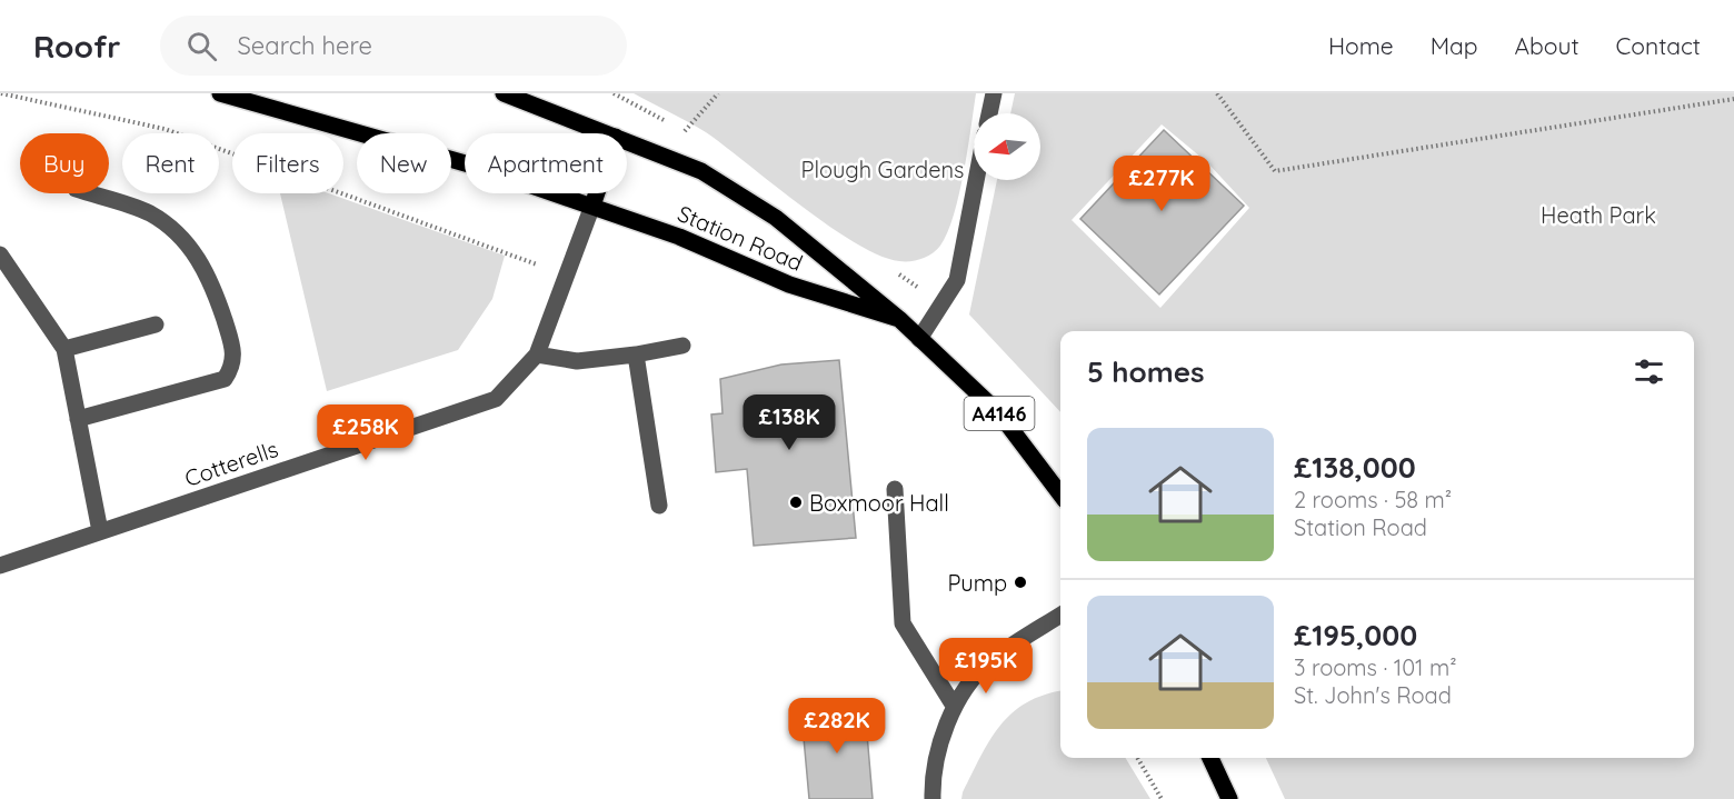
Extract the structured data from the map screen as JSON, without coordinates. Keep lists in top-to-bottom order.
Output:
{
  "streets": {
    "main road": ["Station Road", "A4146"],
    "street": ["Cotterells"]
  },
  "crossings": [
    ["Station Road", "Cotterells"]
  ],
  "parks": ["Plough Gardens", "Heath Park"],
  "places": ["Boxmoor Hall", "Pump"],
  "north": "left",
  "page": {
    "header": "Roofr",
    "search": "Search here",
    "nav": [
      "Home",
      "Map",
      "About",
      "Contact"
    ],
    "chip": [
      "Buy",
      "Rent",
      "Filters",
      "New",
      "Apartment"
    ],
    "price": [
      "£277K",
      "£138K",
      "£258K",
      "£195K",
      "£282K"
    ],
    "heading": "5 homes",
    "list": [
      {
        "name": "£138,000",
        "note": "2 rooms · 58 m² · Station Road"
      },
      {
        "name": "£195,000",
        "note": "3 rooms · 101 m² · St. John's Road"
      }
    ]
  }
}
